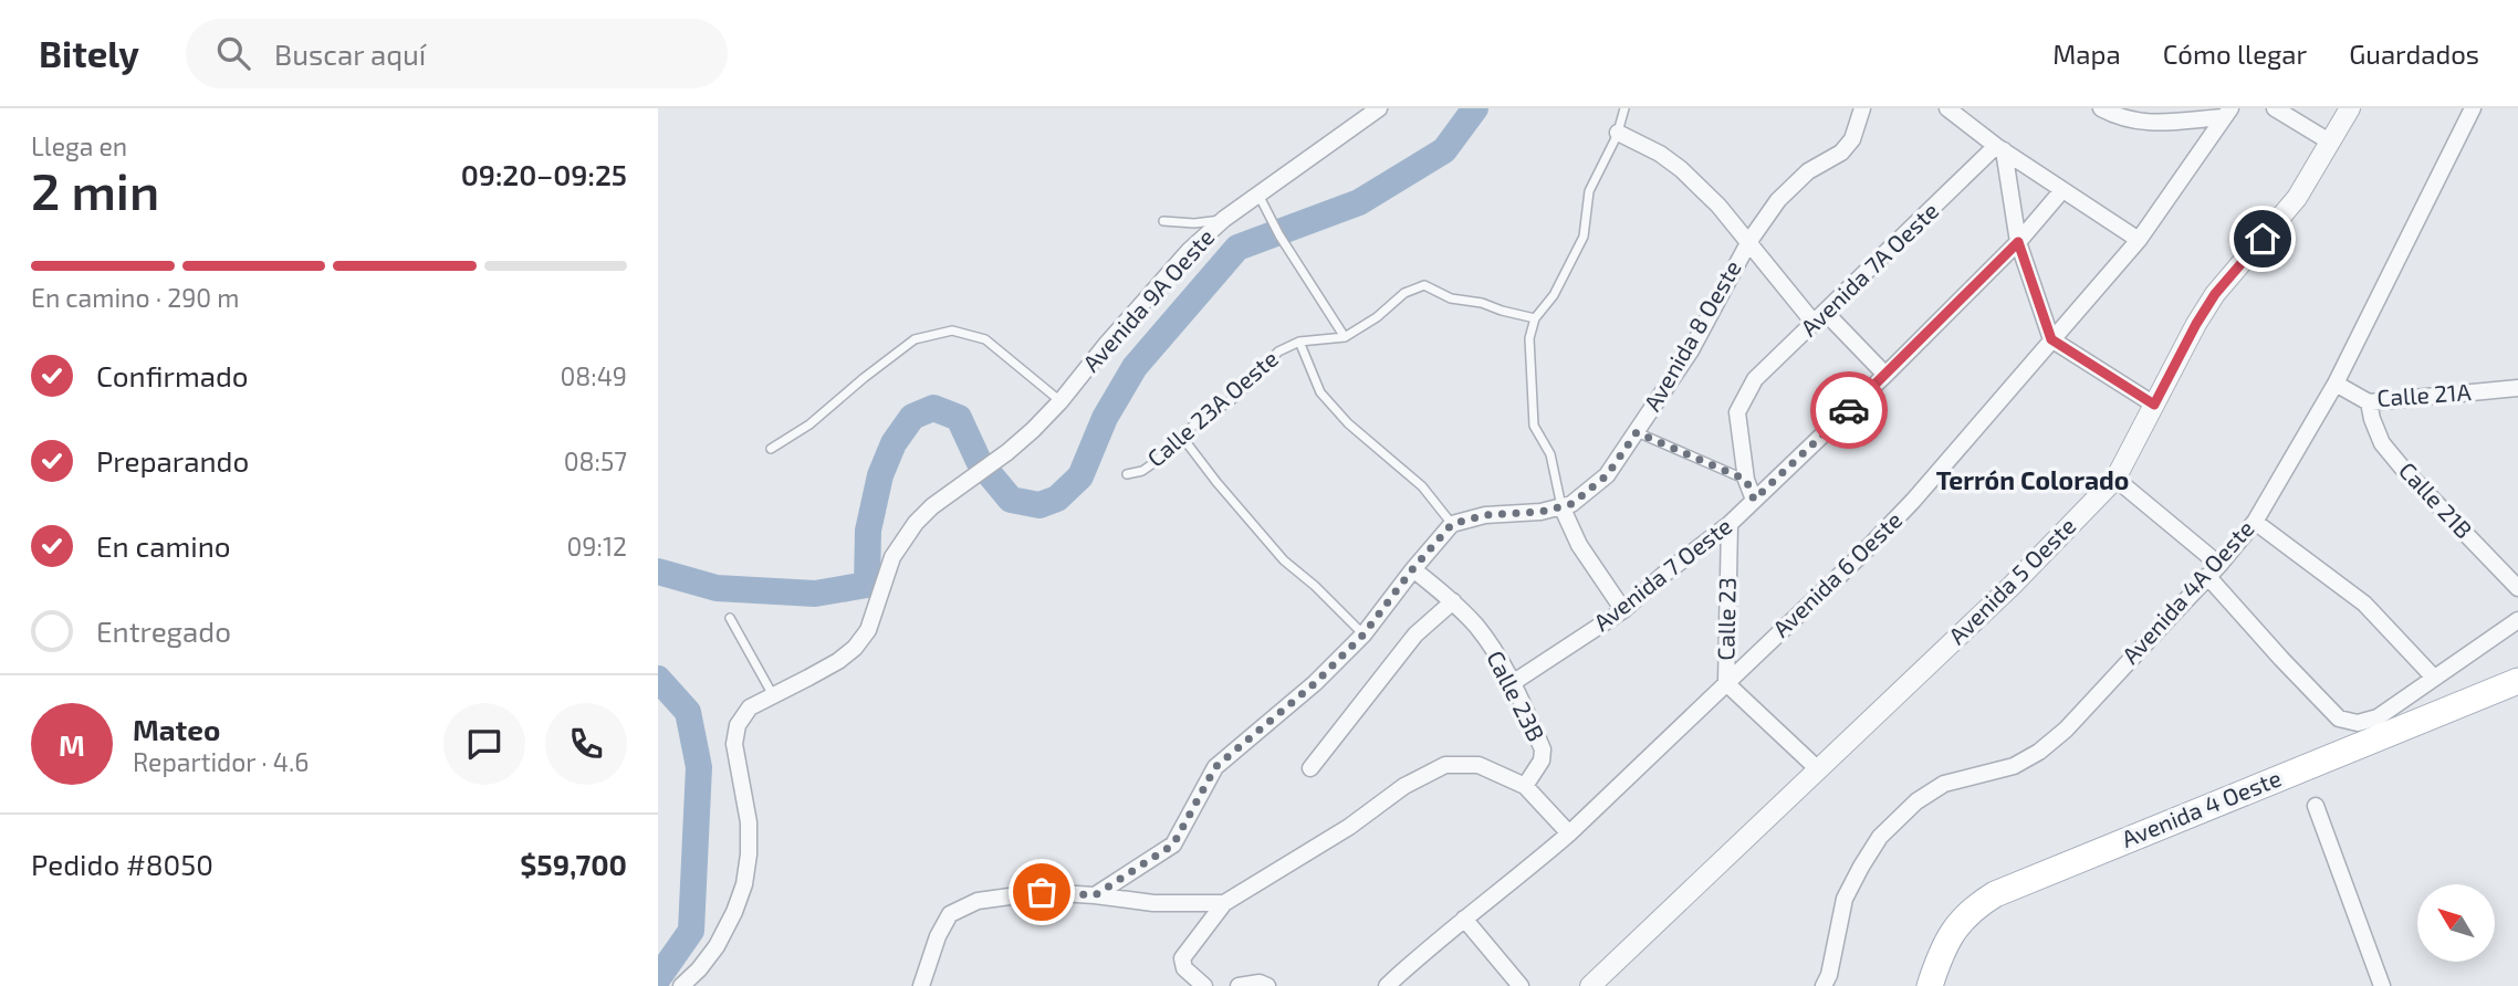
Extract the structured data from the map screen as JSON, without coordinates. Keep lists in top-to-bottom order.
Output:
{
  "streets": {
    "main road": ["Avenida 4 Oeste"],
    "street": [
      "Avenida 7A Oeste",
      "Avenida 9A Oeste",
      "Avenida 8 Oeste",
      "Calle 21A",
      "Calle 21B",
      "Avenida 7 Oeste",
      "Avenida 6 Oeste",
      "Avenida 5 Oeste",
      "Avenida 4A Oeste",
      "Calle 23",
      "Calle 23B"
    ],
    "lane": ["Calle 23A Oeste"]
  },
  "crossings": [
    ["Calle 21A", "Calle 21B"],
    ["Calle 21A", "Avenida 4A Oeste"],
    ["Avenida 7 Oeste", "Calle 23"],
    ["Avenida 7 Oeste", "Calle 23B"],
    ["Avenida 6 Oeste", "Calle 23"],
    ["Avenida 5 Oeste", "Calle 23"]
  ],
  "districts": ["Terrón Colorado"],
  "north": "top left",
  "page": {
    "header": "Bitely",
    "search": "Buscar aquí",
    "nav": ["Mapa", "Cómo llegar", "Guardados"],
    "heading": ["2 min", "Llega en", "09:20–09:25"],
    "panel": [
      "Mateo",
      "Repartidor · 4.6",
      "Pedido #8050",
      "$59,700"
    ],
    "bar": "En camino · 290 m",
    "list": [
      ["Confirmado", "08:49"],
      ["Preparando", "08:57"],
      ["En camino", "09:12"],
      "Entregado"
    ],
    "round": "M"
  }
}
